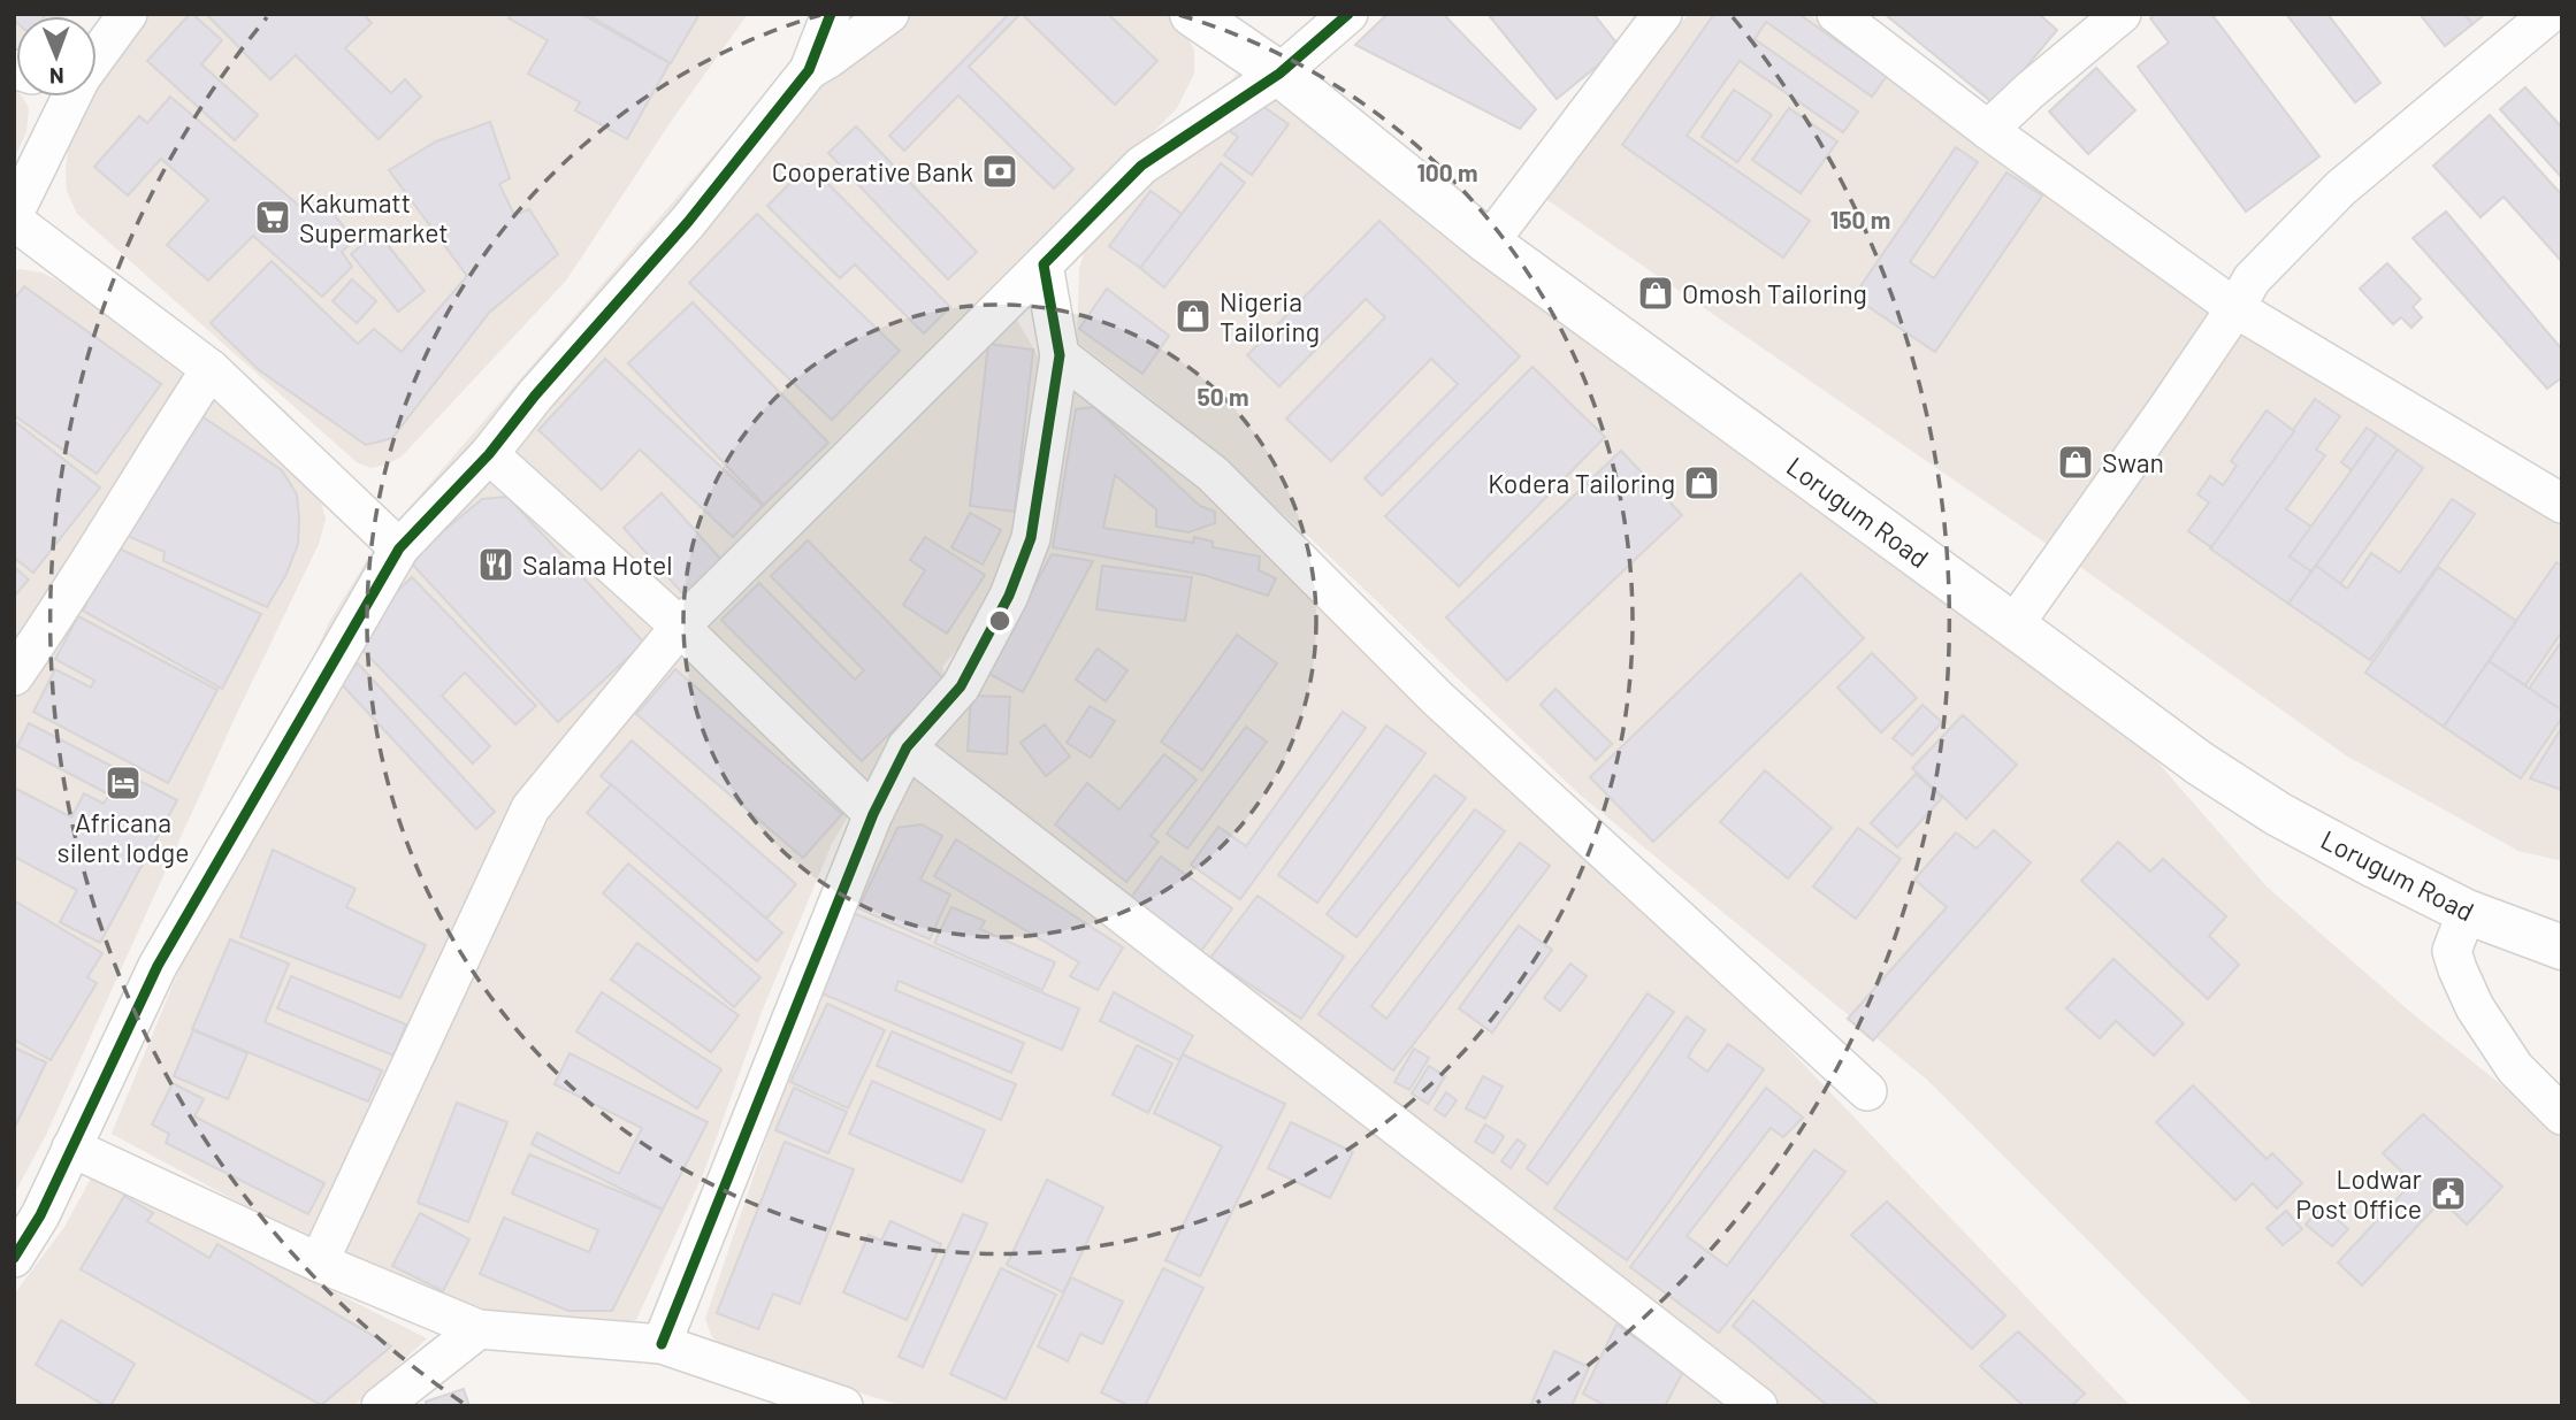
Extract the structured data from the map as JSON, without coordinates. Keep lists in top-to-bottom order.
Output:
{
  "streets": {
    "main road": ["Lorugum Road"]
  },
  "places": {
    "bank": ["Cooperative Bank"],
    "supermarket": ["Kakumatt Supermarket"],
    "shop": [
      "Omosh Tailoring",
      "Nigeria Tailoring",
      "Swan",
      "Kodera Tailoring"
    ],
    "restaurant": ["Salama Hotel"],
    "hotel": ["Africana silent lodge"],
    "public building": ["Lodwar Post Office"]
  },
  "north": "bottom",
  "rings": ["100 m", "150 m", "50 m"]
}
